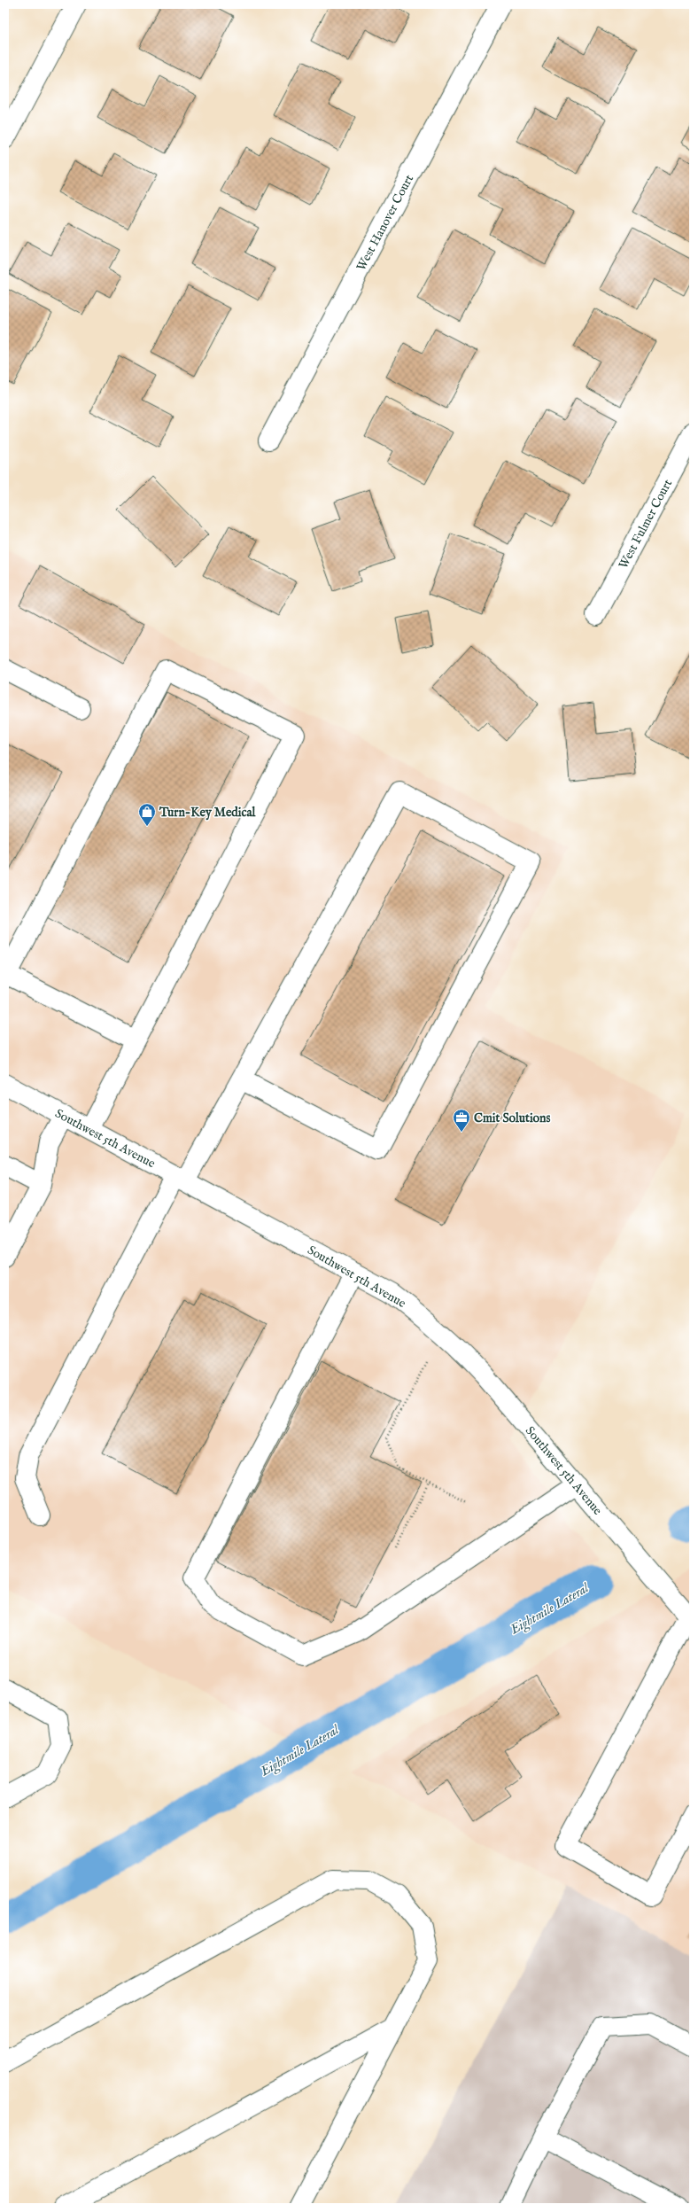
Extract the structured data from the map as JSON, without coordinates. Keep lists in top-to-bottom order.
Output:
{
  "streets": {
    "street": ["West Hanover Court", "West Fulmer Court", "Southwest 5th Avenue"]
  },
  "water": ["Eightmile Lateral"],
  "places": {
    "shop": ["Turn-Key Medical"],
    "office": ["Cmit Solutions"]
  }
}
